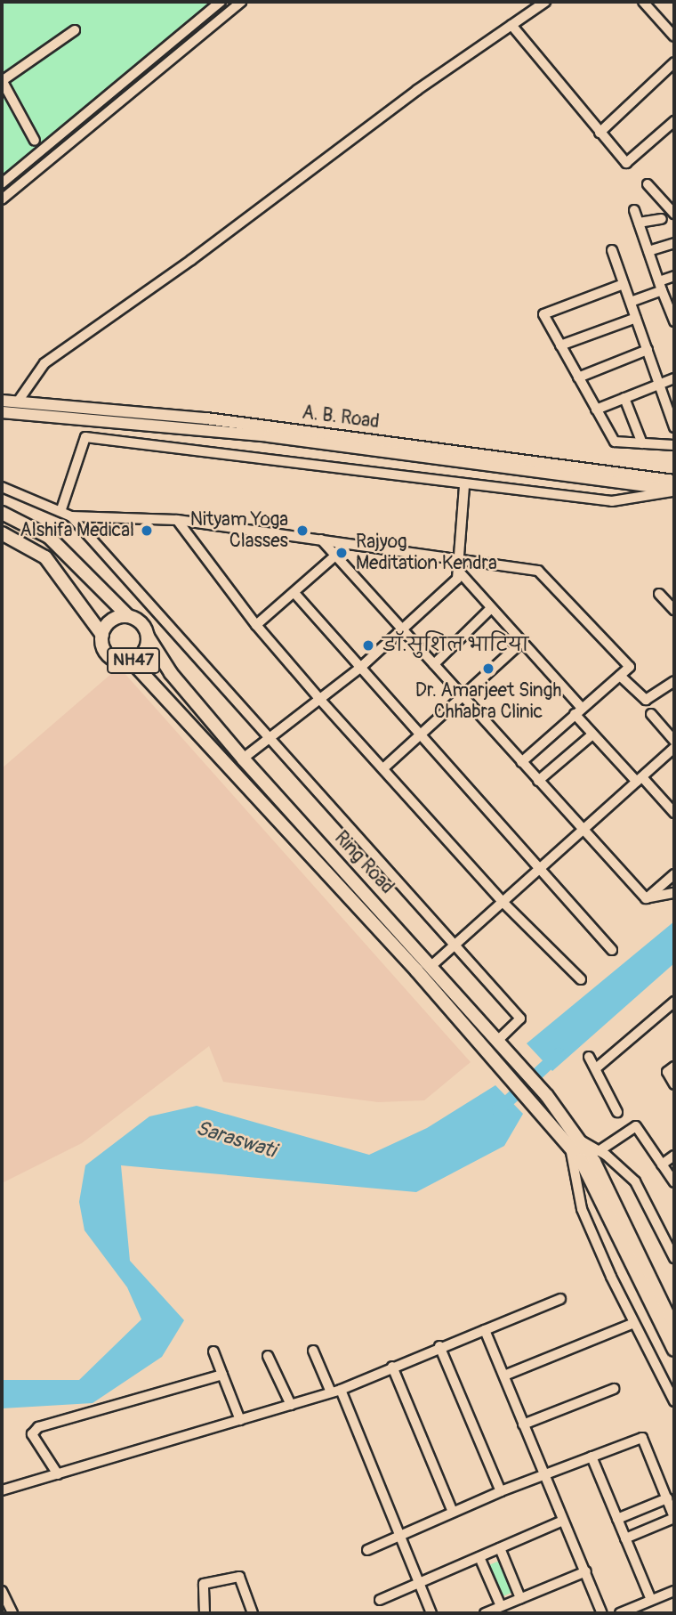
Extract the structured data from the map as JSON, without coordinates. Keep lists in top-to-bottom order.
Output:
{
  "streets": {
    "highway": ["NH47", "Ring Road"],
    "main road": ["A. B. Road"]
  },
  "crossings": [
    ["NH47", "Ring Road"]
  ],
  "water": ["Saraswati"],
  "places": [
    "Alshifa Medical",
    "Nityam Yoga Classes",
    "Rajyog Meditation Kendra",
    "डॉ.सुशिल भाटिया",
    "Dr. Amarjeet Singh Chhabra Clinic"
  ]
}
